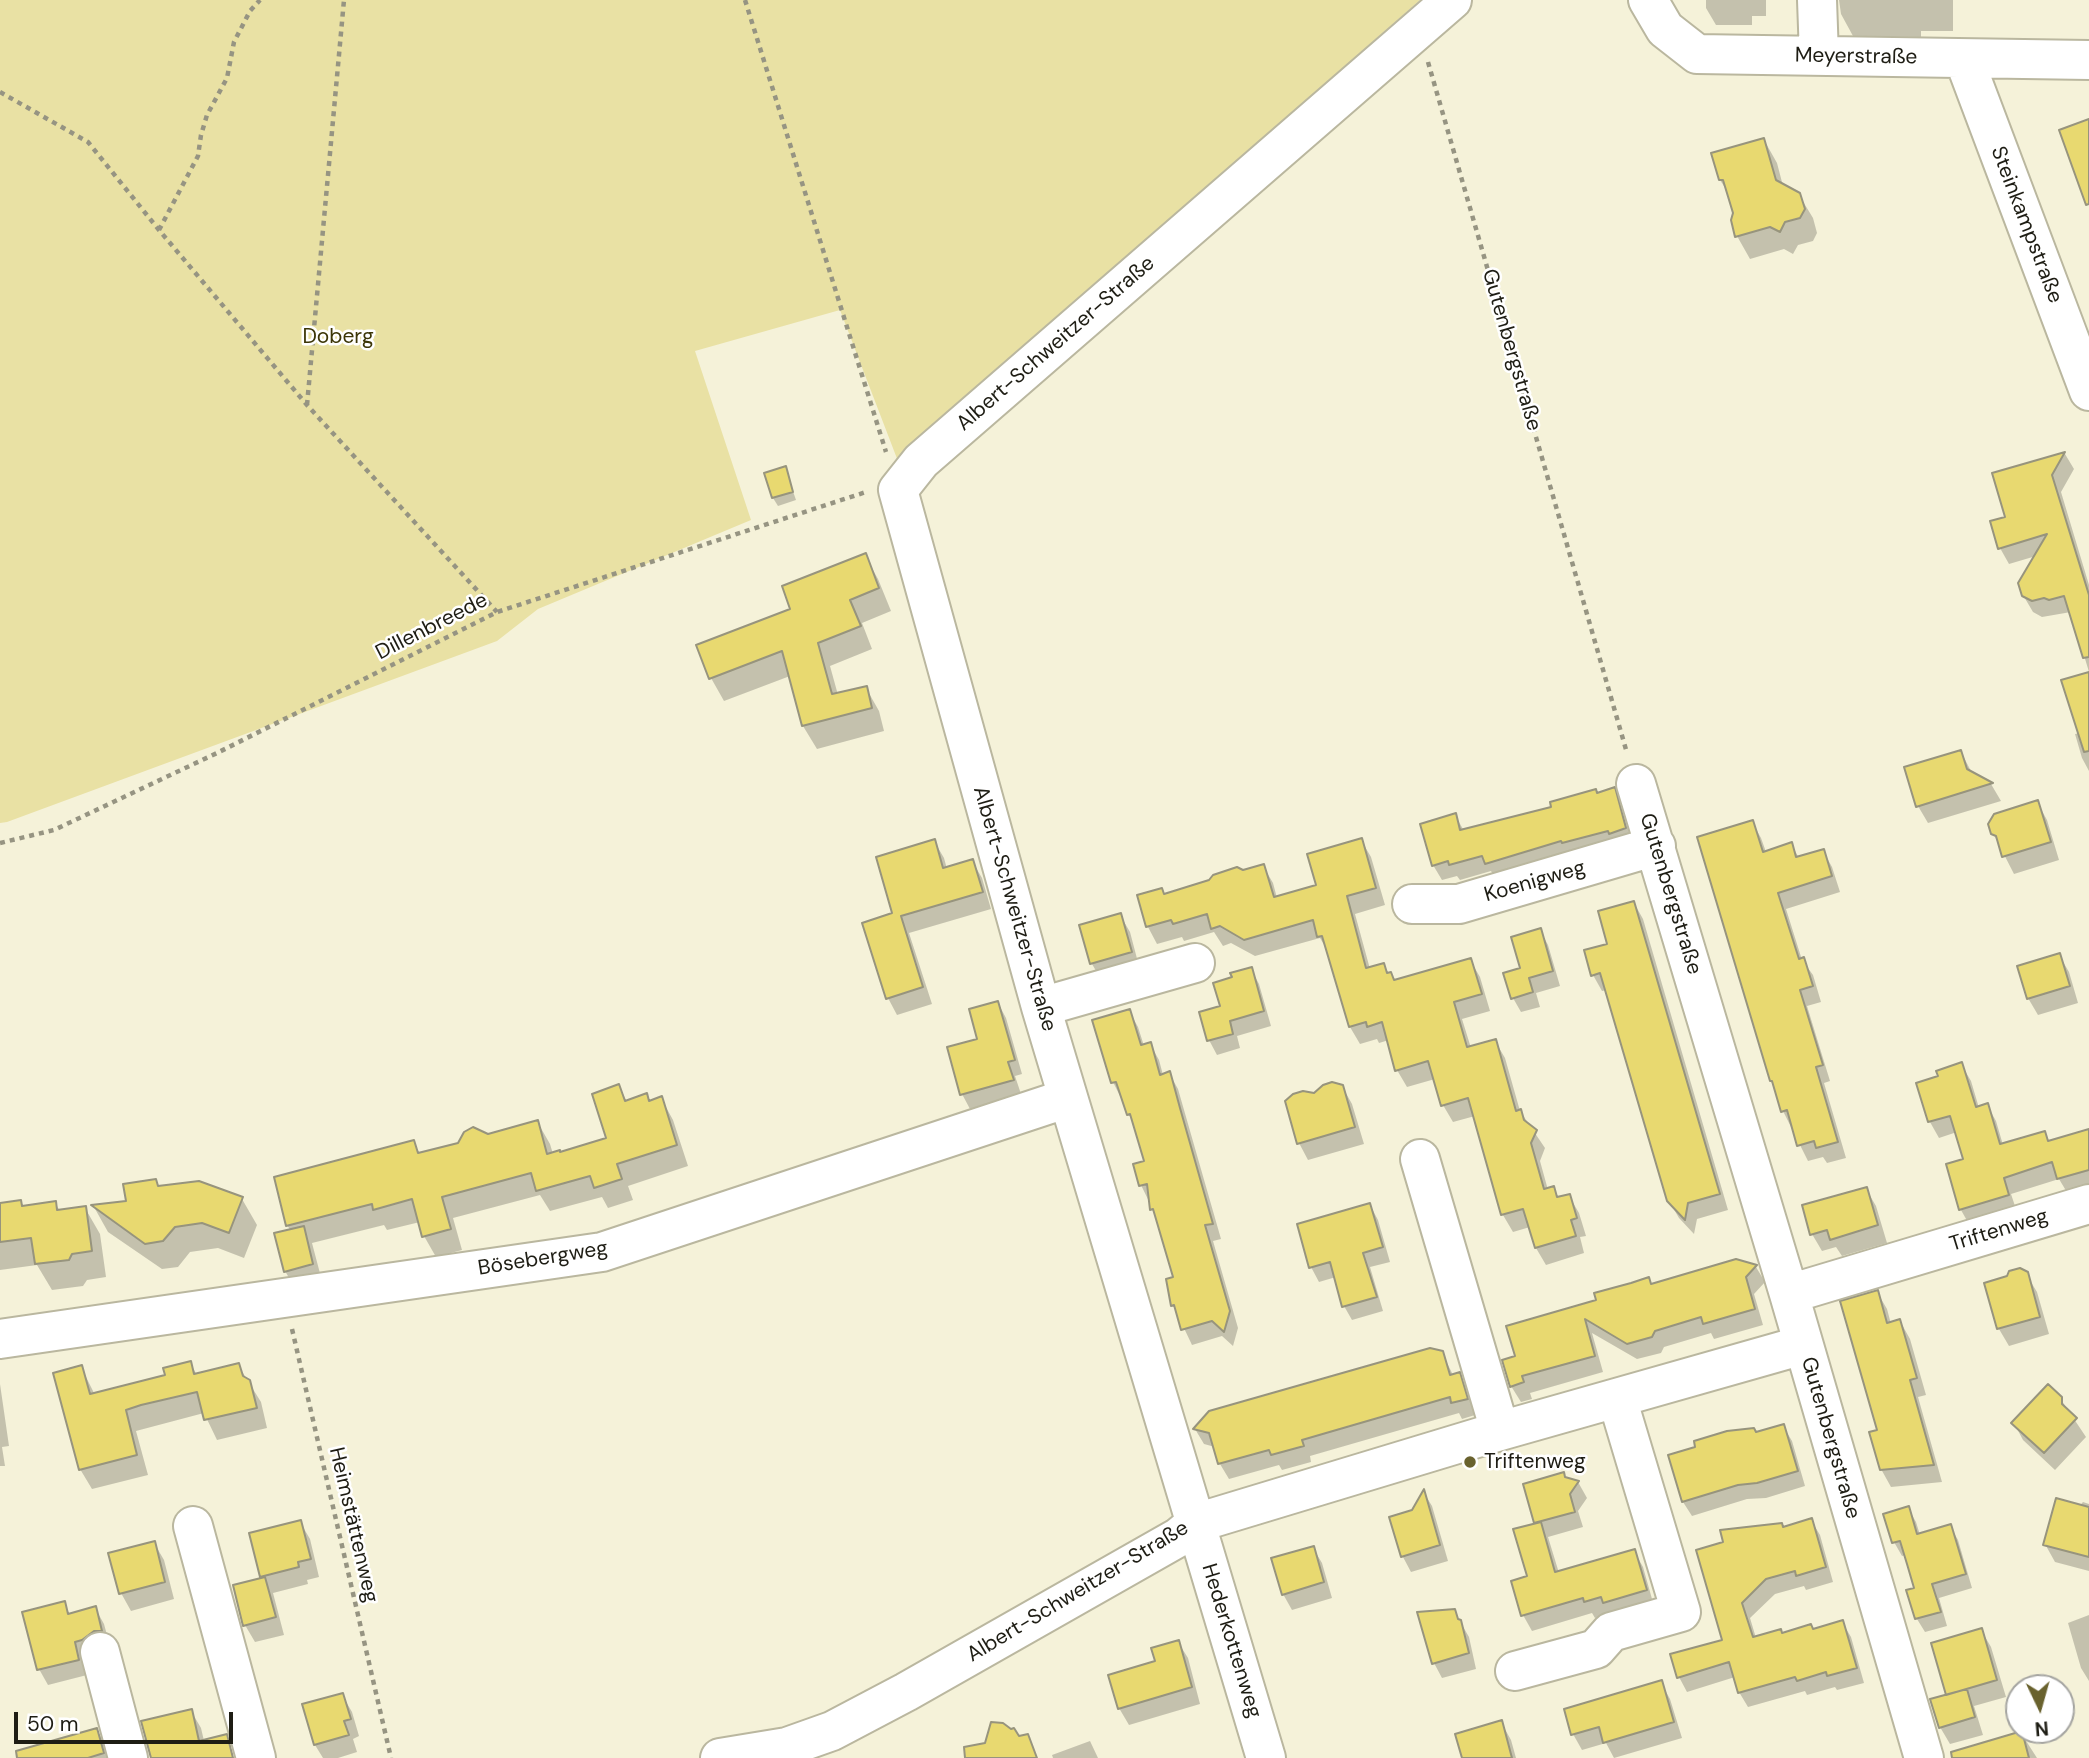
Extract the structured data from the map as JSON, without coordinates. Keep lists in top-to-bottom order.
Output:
{
  "streets": {
    "street": [
      "Meyerstraße",
      "Steinkampstraße",
      "Albert-Schweitzer-Straße",
      "Gutenbergstraße",
      "Koenigweg",
      "Triftenweg",
      "Bösebergweg",
      "Hederkottenweg"
    ],
    "path": ["Dillenbreede", "Heimstättenweg"]
  },
  "crossings": [
    ["Meyerstraße", "Steinkampstraße"],
    ["Albert-Schweitzer-Straße", "Gutenbergstraße"],
    ["Albert-Schweitzer-Straße", "Dillenbreede"],
    ["Albert-Schweitzer-Straße", "Bösebergweg"],
    ["Albert-Schweitzer-Straße", "Hederkottenweg"],
    ["Gutenbergstraße", "Koenigweg"],
    ["Gutenbergstraße", "Triftenweg"],
    ["Bösebergweg", "Heimstättenweg"]
  ],
  "parks": ["Doberg"],
  "places": ["Triftenweg"],
  "scale_bar": "50 m",
  "north": "bottom"
}
